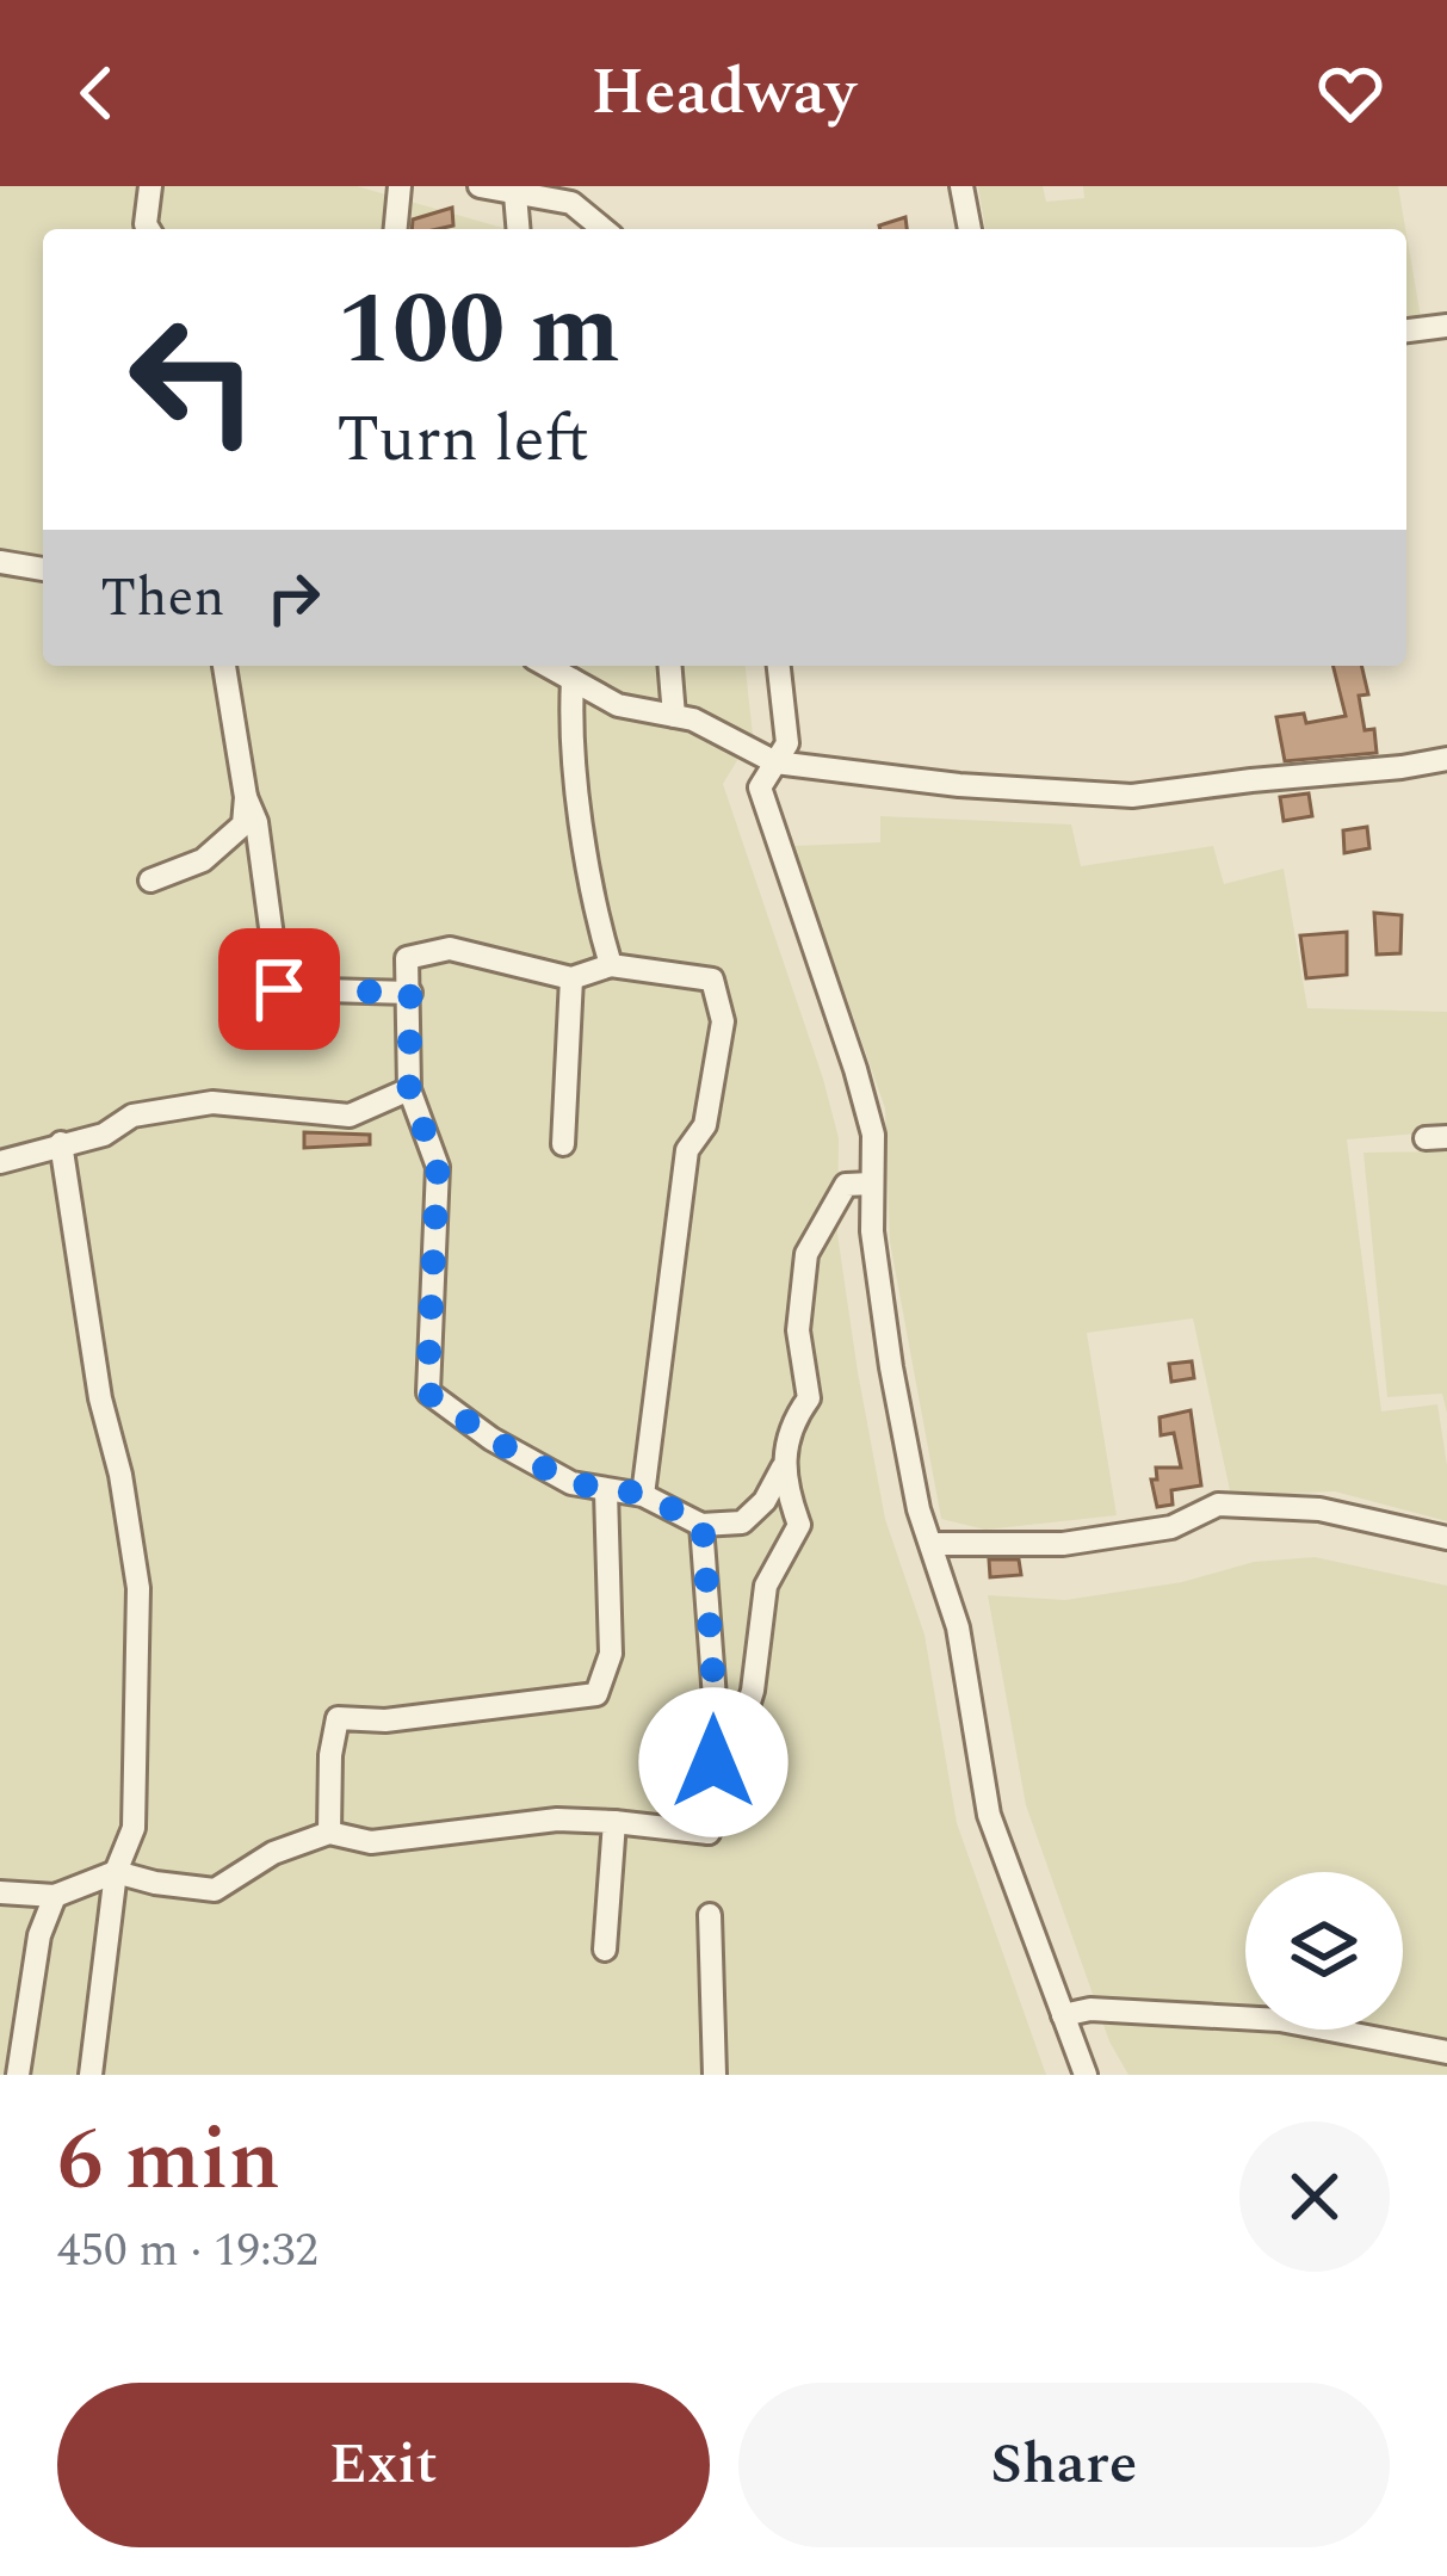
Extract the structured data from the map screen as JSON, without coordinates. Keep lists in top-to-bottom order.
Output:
{
  "page": {
    "header": "Headway",
    "turn": ["100 m", "Turn left"],
    "then": "Then",
    "heading": ["6 min", "450 m · 19:32"],
    "buttons": ["Exit", "Share"]
  }
}
